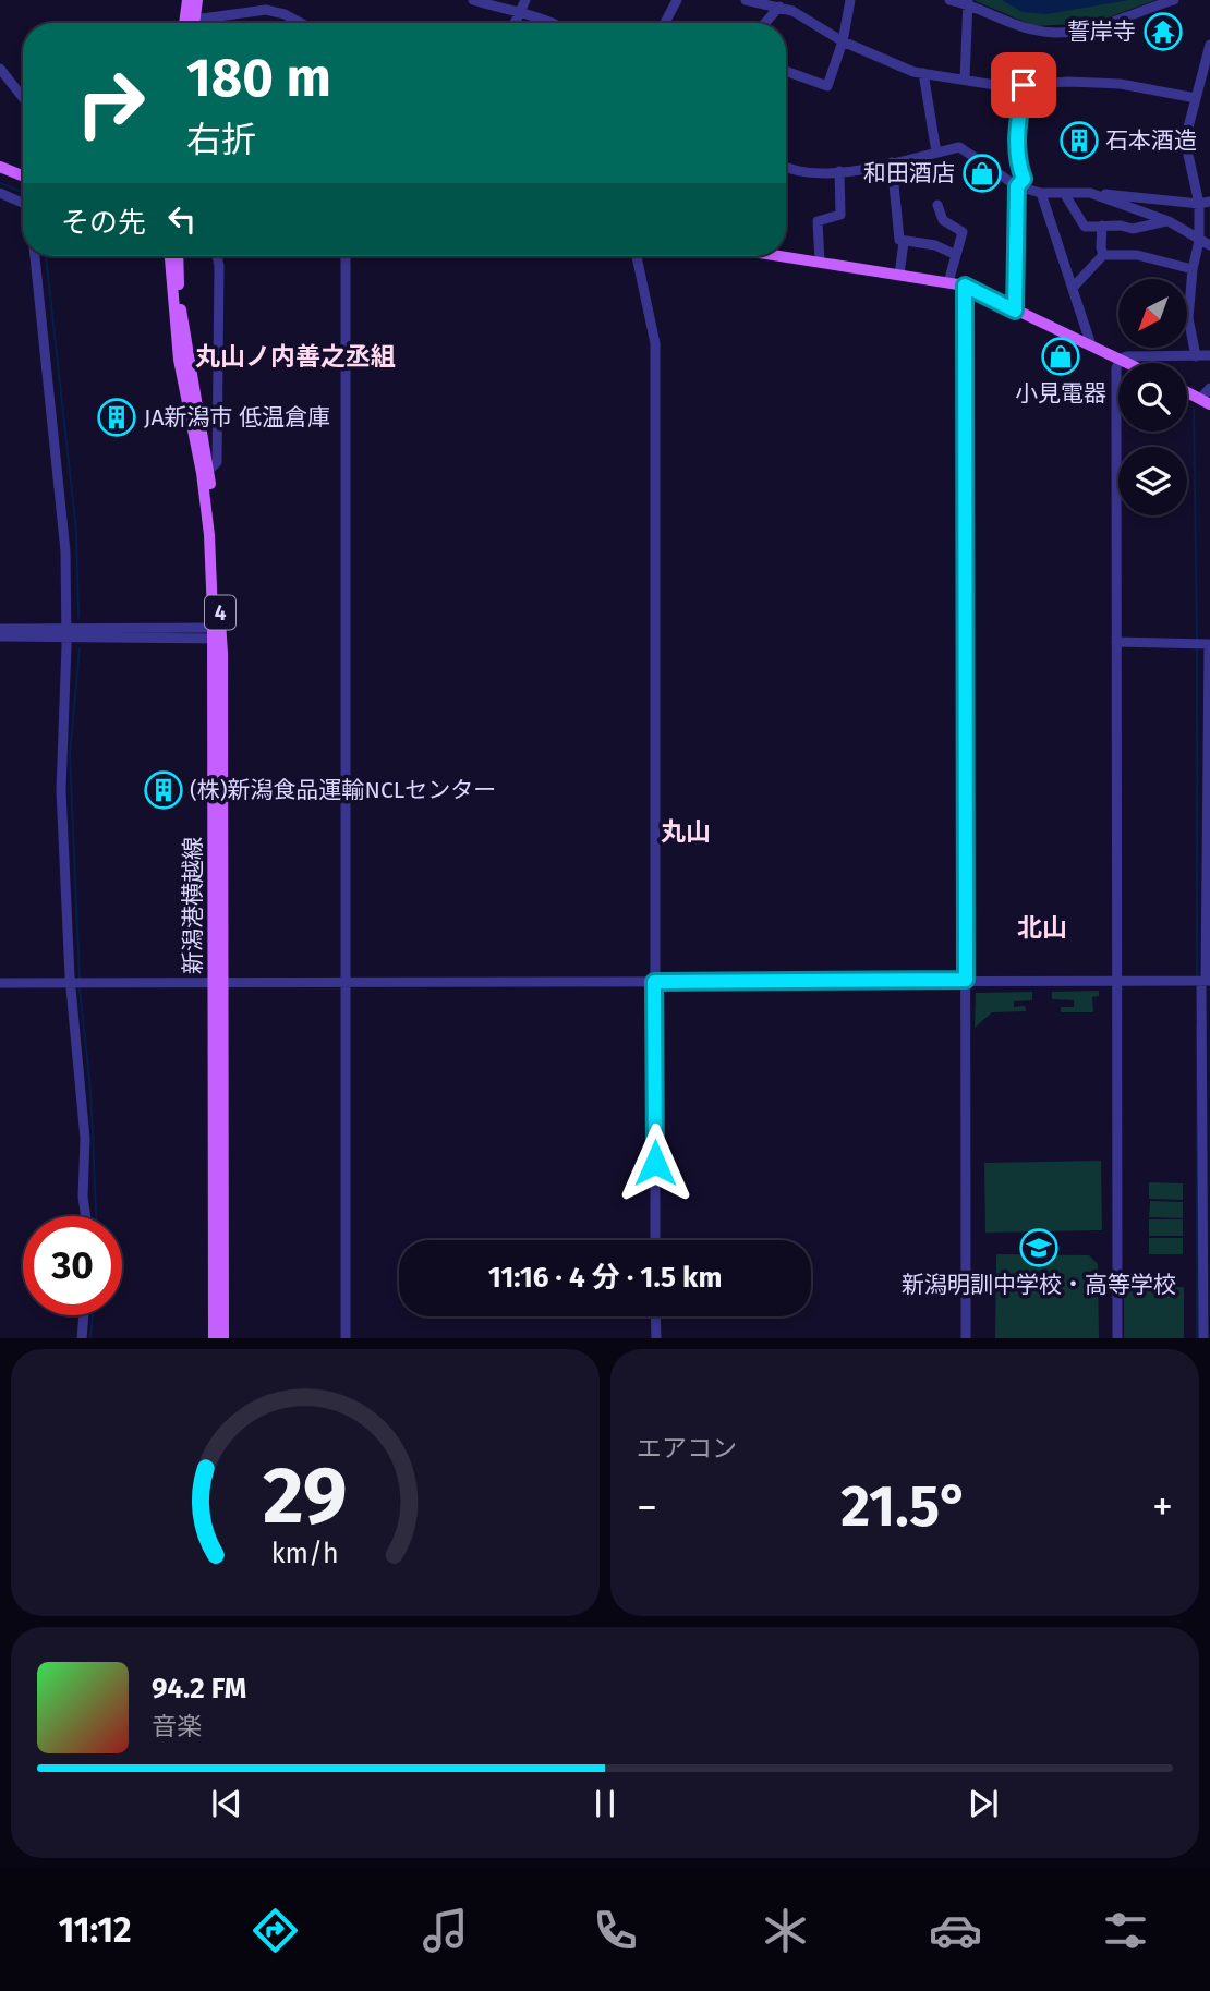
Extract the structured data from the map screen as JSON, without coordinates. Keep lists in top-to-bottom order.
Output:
{
  "streets": {
    "main road": ["4", "新潟港横越線"]
  },
  "districts": ["丸山ノ内善之丞組", "丸山", "北山"],
  "places": {
    "temple": ["誓岸寺"],
    "building": ["石本酒造", "JA新潟市 低温倉庫", "(株)新潟食品運輸NCLセンター"],
    "shop": ["和田酒店", "小見電器"],
    "school or university": ["新潟明訓中学校・高等学校"]
  },
  "north": "bottom left",
  "page": {
    "turn": ["180 m", "右折"],
    "then": "その先",
    "limit": "30",
    "trip": "11:16 · 4 分 · 1.5 km",
    "tile": "エアコン",
    "heat": ["−", "21.5°", "+"],
    "song": ["94.2 FM", "音楽"],
    "tabs": "11:12",
    "gauge": ["29", "km/h"]
  }
}
